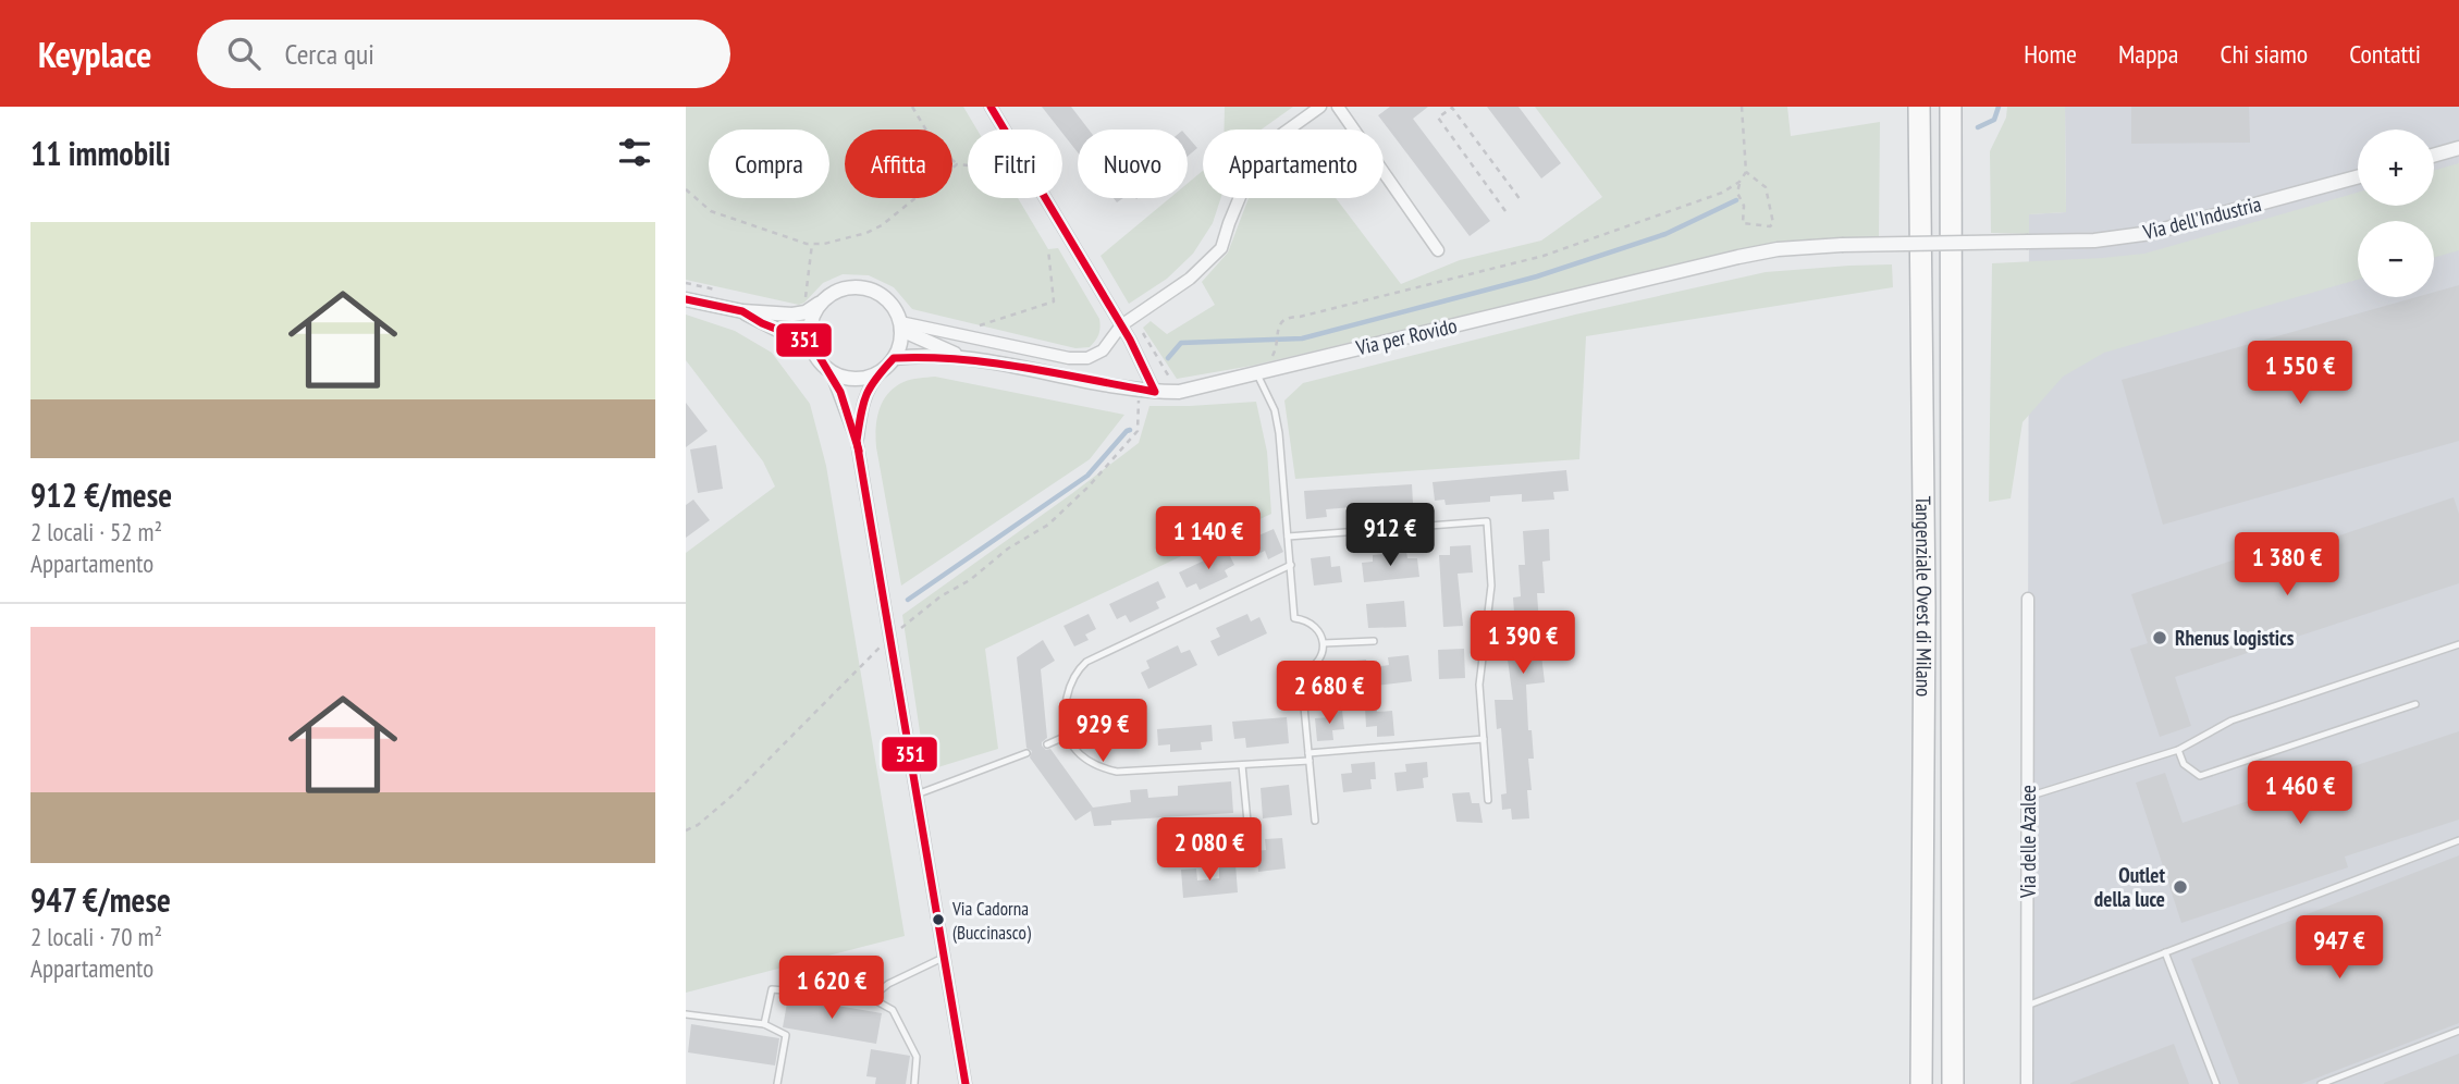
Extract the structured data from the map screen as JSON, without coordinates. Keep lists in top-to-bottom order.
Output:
{
  "streets": {
    "highway": ["Tangenziale Ovest di Milano"],
    "street": ["Via dell'Industria", "Via per Rovido", "Via delle Azalee"]
  },
  "crossings": [
    ["Via dell'Industria", "Via per Rovido"]
  ],
  "places": ["Rhenus logistics", "Outlet della luce", "Via Cadorna (Buccinasco)"],
  "lines": ["transit line 351"],
  "page": {
    "header": "Keyplace",
    "search": "Cerca qui",
    "nav": [
      "Home",
      "Mappa",
      "Chi siamo",
      "Contatti"
    ],
    "heading": "11 immobili",
    "map_buttons": ["+", "−"],
    "chip": [
      "Compra",
      "Affitta",
      "Filtri",
      "Nuovo",
      "Appartamento"
    ],
    "list": [
      {
        "name": "912 €/mese",
        "note": "2 locali · 52 m² · Appartamento"
      },
      {
        "name": "947 €/mese",
        "note": "2 locali · 70 m² · Appartamento"
      }
    ],
    "price": [
      "1 550 €",
      "912 €",
      "1 140 €",
      "1 380 €",
      "1 390 €",
      "2 680 €",
      "929 €",
      "1 460 €",
      "2 080 €",
      "947 €",
      "1 620 €"
    ]
  }
}
